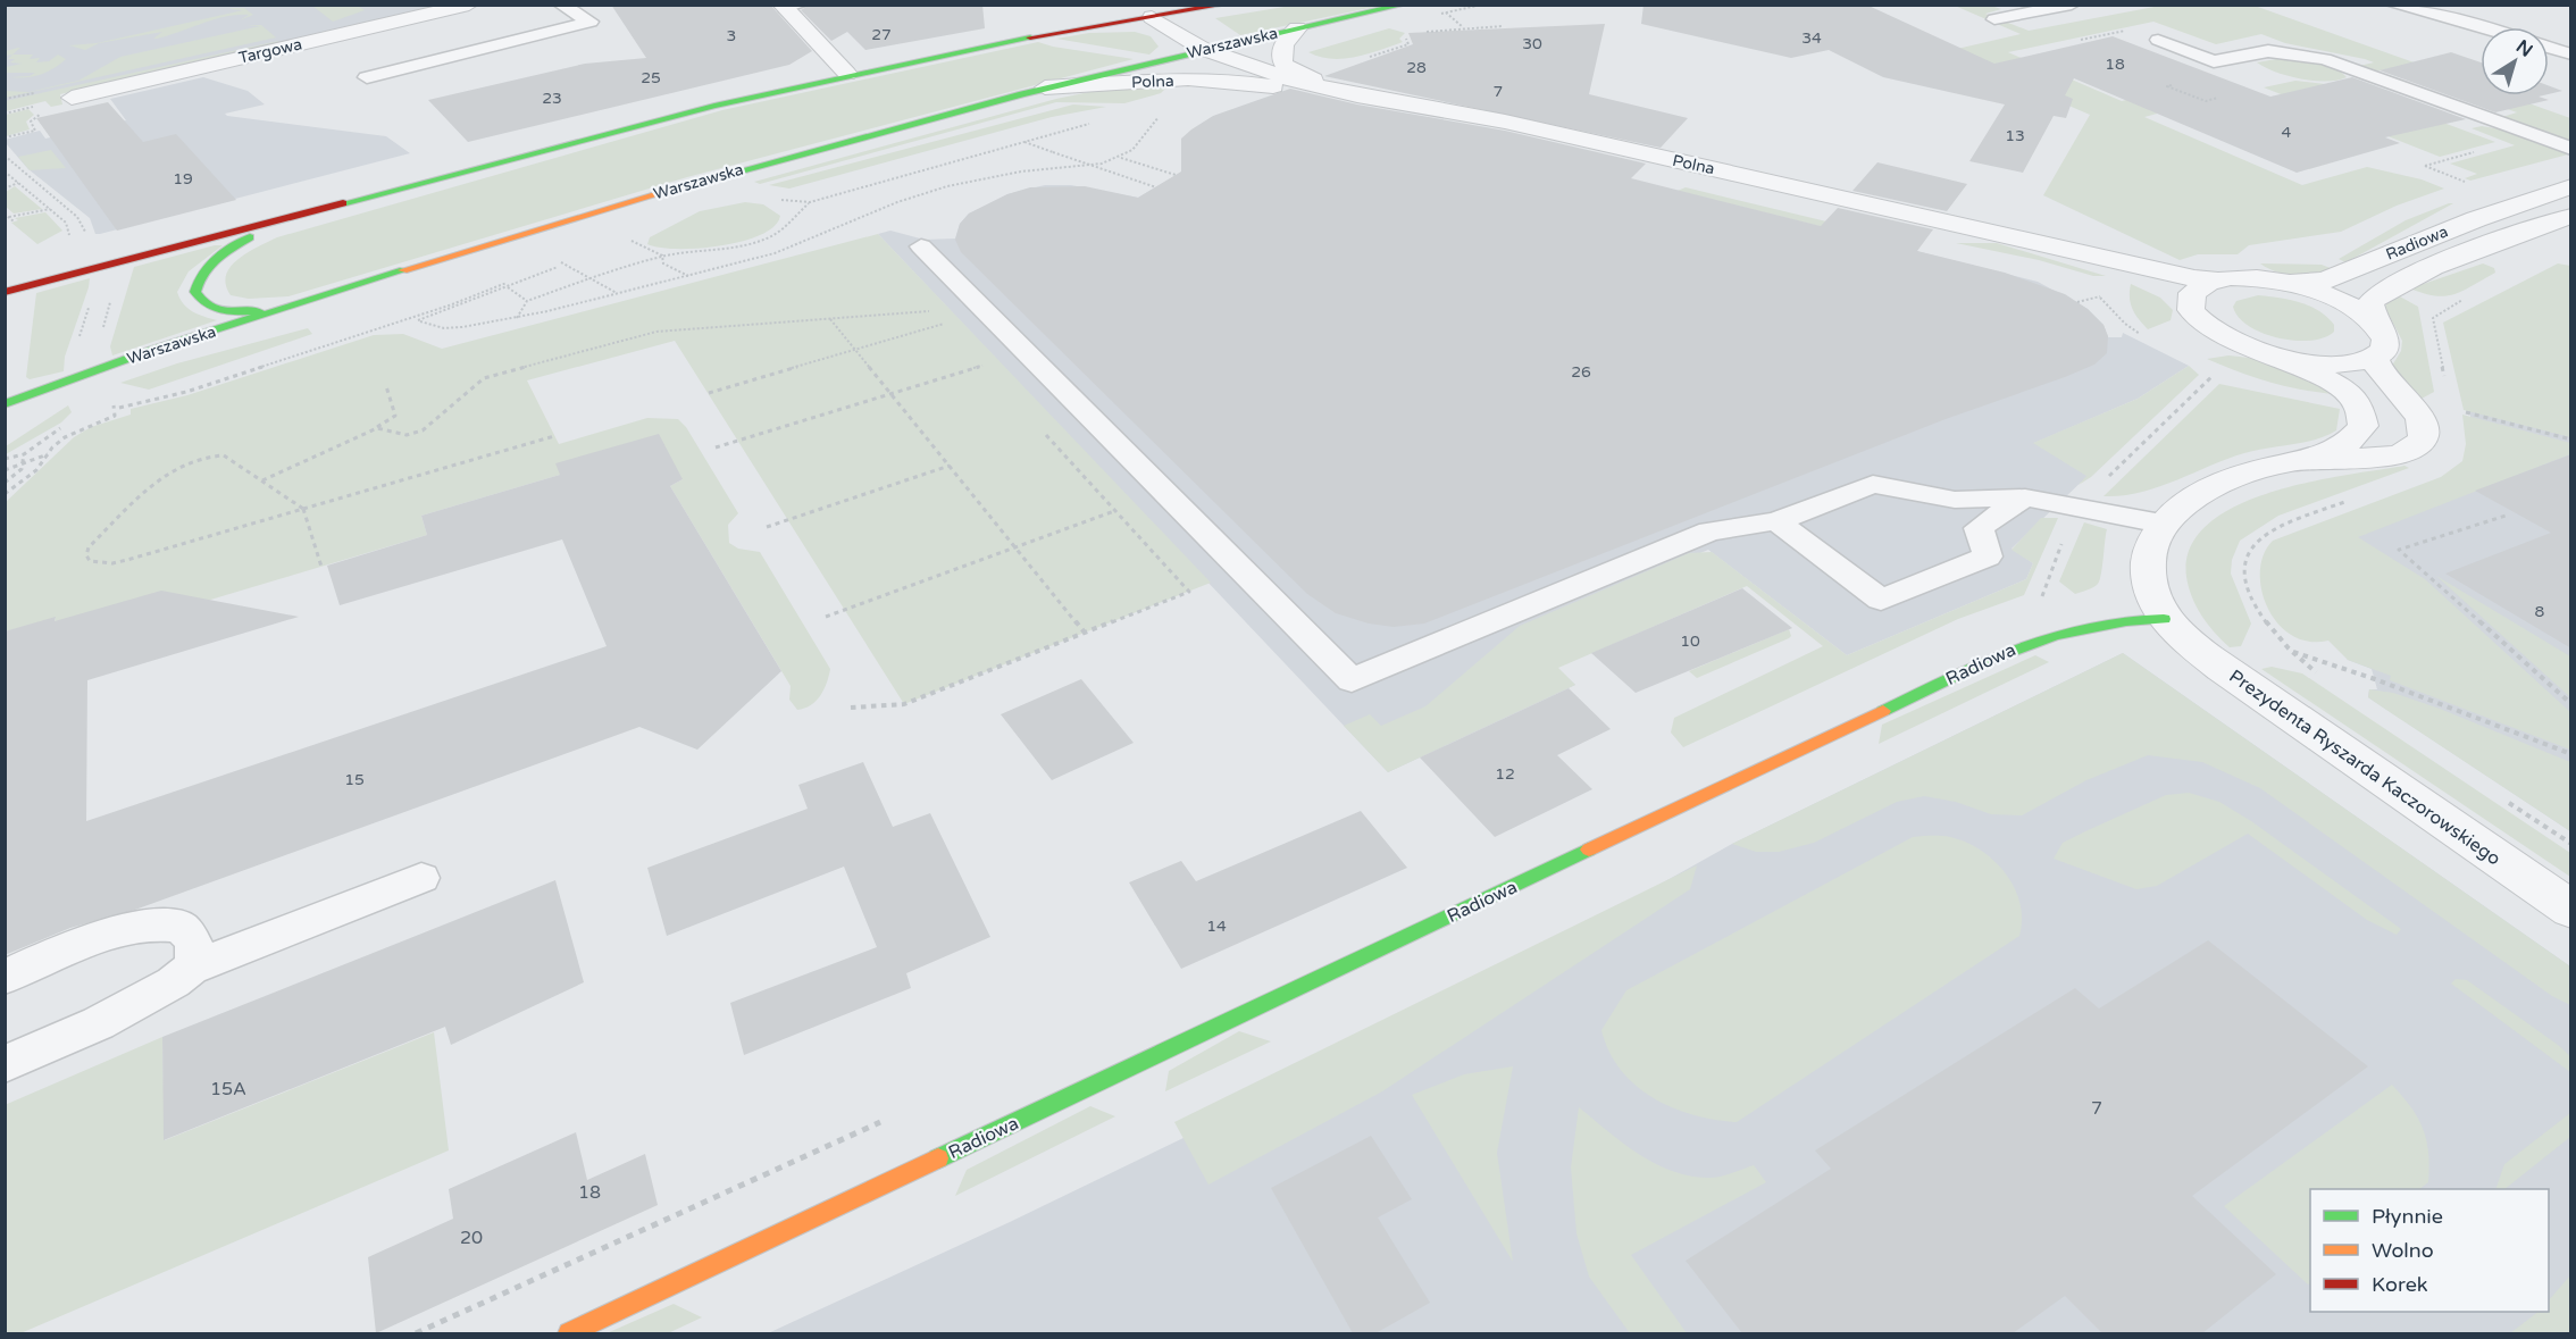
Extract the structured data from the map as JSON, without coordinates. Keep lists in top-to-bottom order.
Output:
{
  "streets": {
    "main road": ["Warszawska", "Radiowa"],
    "street": ["Targowa", "Polna", "Prezydenta Ryszarda Kaczorowskiego"]
  },
  "crossings": [
    ["Warszawska", "Polna"],
    ["Polna", "Radiowa"],
    ["Radiowa", "Prezydenta Ryszarda Kaczorowskiego"]
  ],
  "house_numbers": [
    "27",
    "3",
    "34",
    "30",
    "18",
    "28",
    "25",
    "7",
    "23",
    "4",
    "13",
    "19",
    "26",
    "8",
    "10",
    "12",
    "15",
    "14",
    "15A",
    "7",
    "18",
    "20"
  ],
  "legend": ["Płynnie", "Wolno", "Korek"],
  "north": "top right"
}
